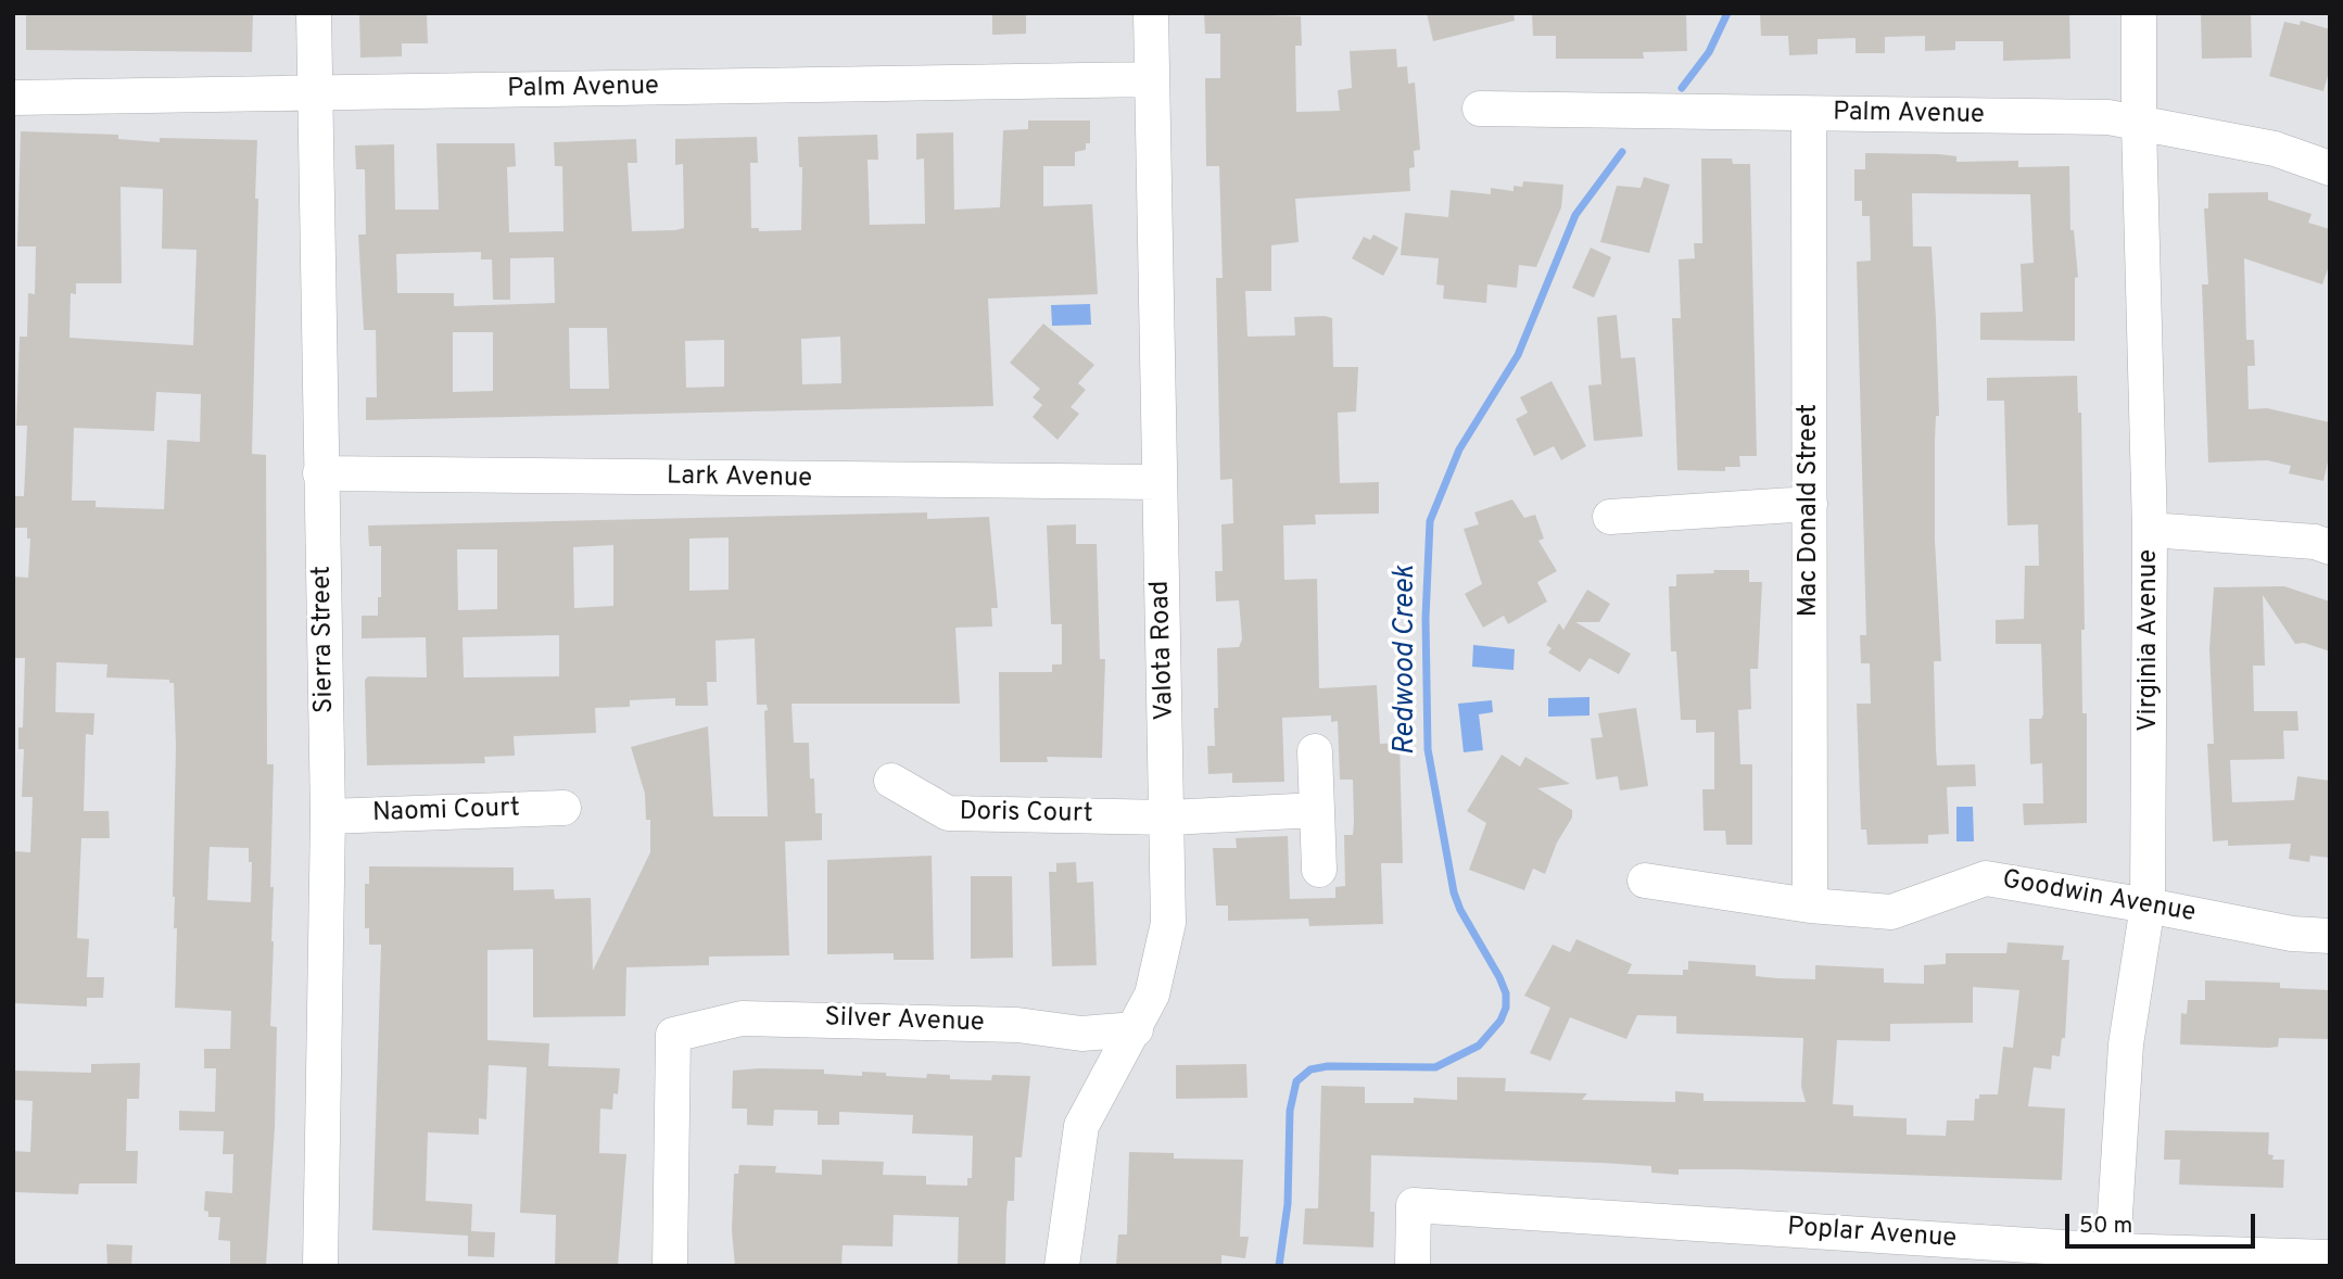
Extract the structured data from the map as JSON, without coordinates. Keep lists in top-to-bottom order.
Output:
{
  "streets": {
    "street": [
      "Palm Avenue",
      "Lark Avenue",
      "Mac Donald Street",
      "Sierra Street",
      "Virginia Avenue",
      "Valota Road",
      "Naomi Court",
      "Doris Court",
      "Goodwin Avenue",
      "Silver Avenue",
      "Poplar Avenue"
    ]
  },
  "crossings": [
    ["Palm Avenue", "Mac Donald Street"],
    ["Palm Avenue", "Sierra Street"],
    ["Palm Avenue", "Virginia Avenue"],
    ["Palm Avenue", "Valota Road"],
    ["Lark Avenue", "Sierra Street"],
    ["Lark Avenue", "Valota Road"],
    ["Mac Donald Street", "Goodwin Avenue"],
    ["Sierra Street", "Naomi Court"],
    ["Virginia Avenue", "Goodwin Avenue"],
    ["Virginia Avenue", "Poplar Avenue"],
    ["Valota Road", "Doris Court"],
    ["Valota Road", "Silver Avenue"]
  ],
  "water": ["Redwood Creek"],
  "scale_bar": "50 m"
}
